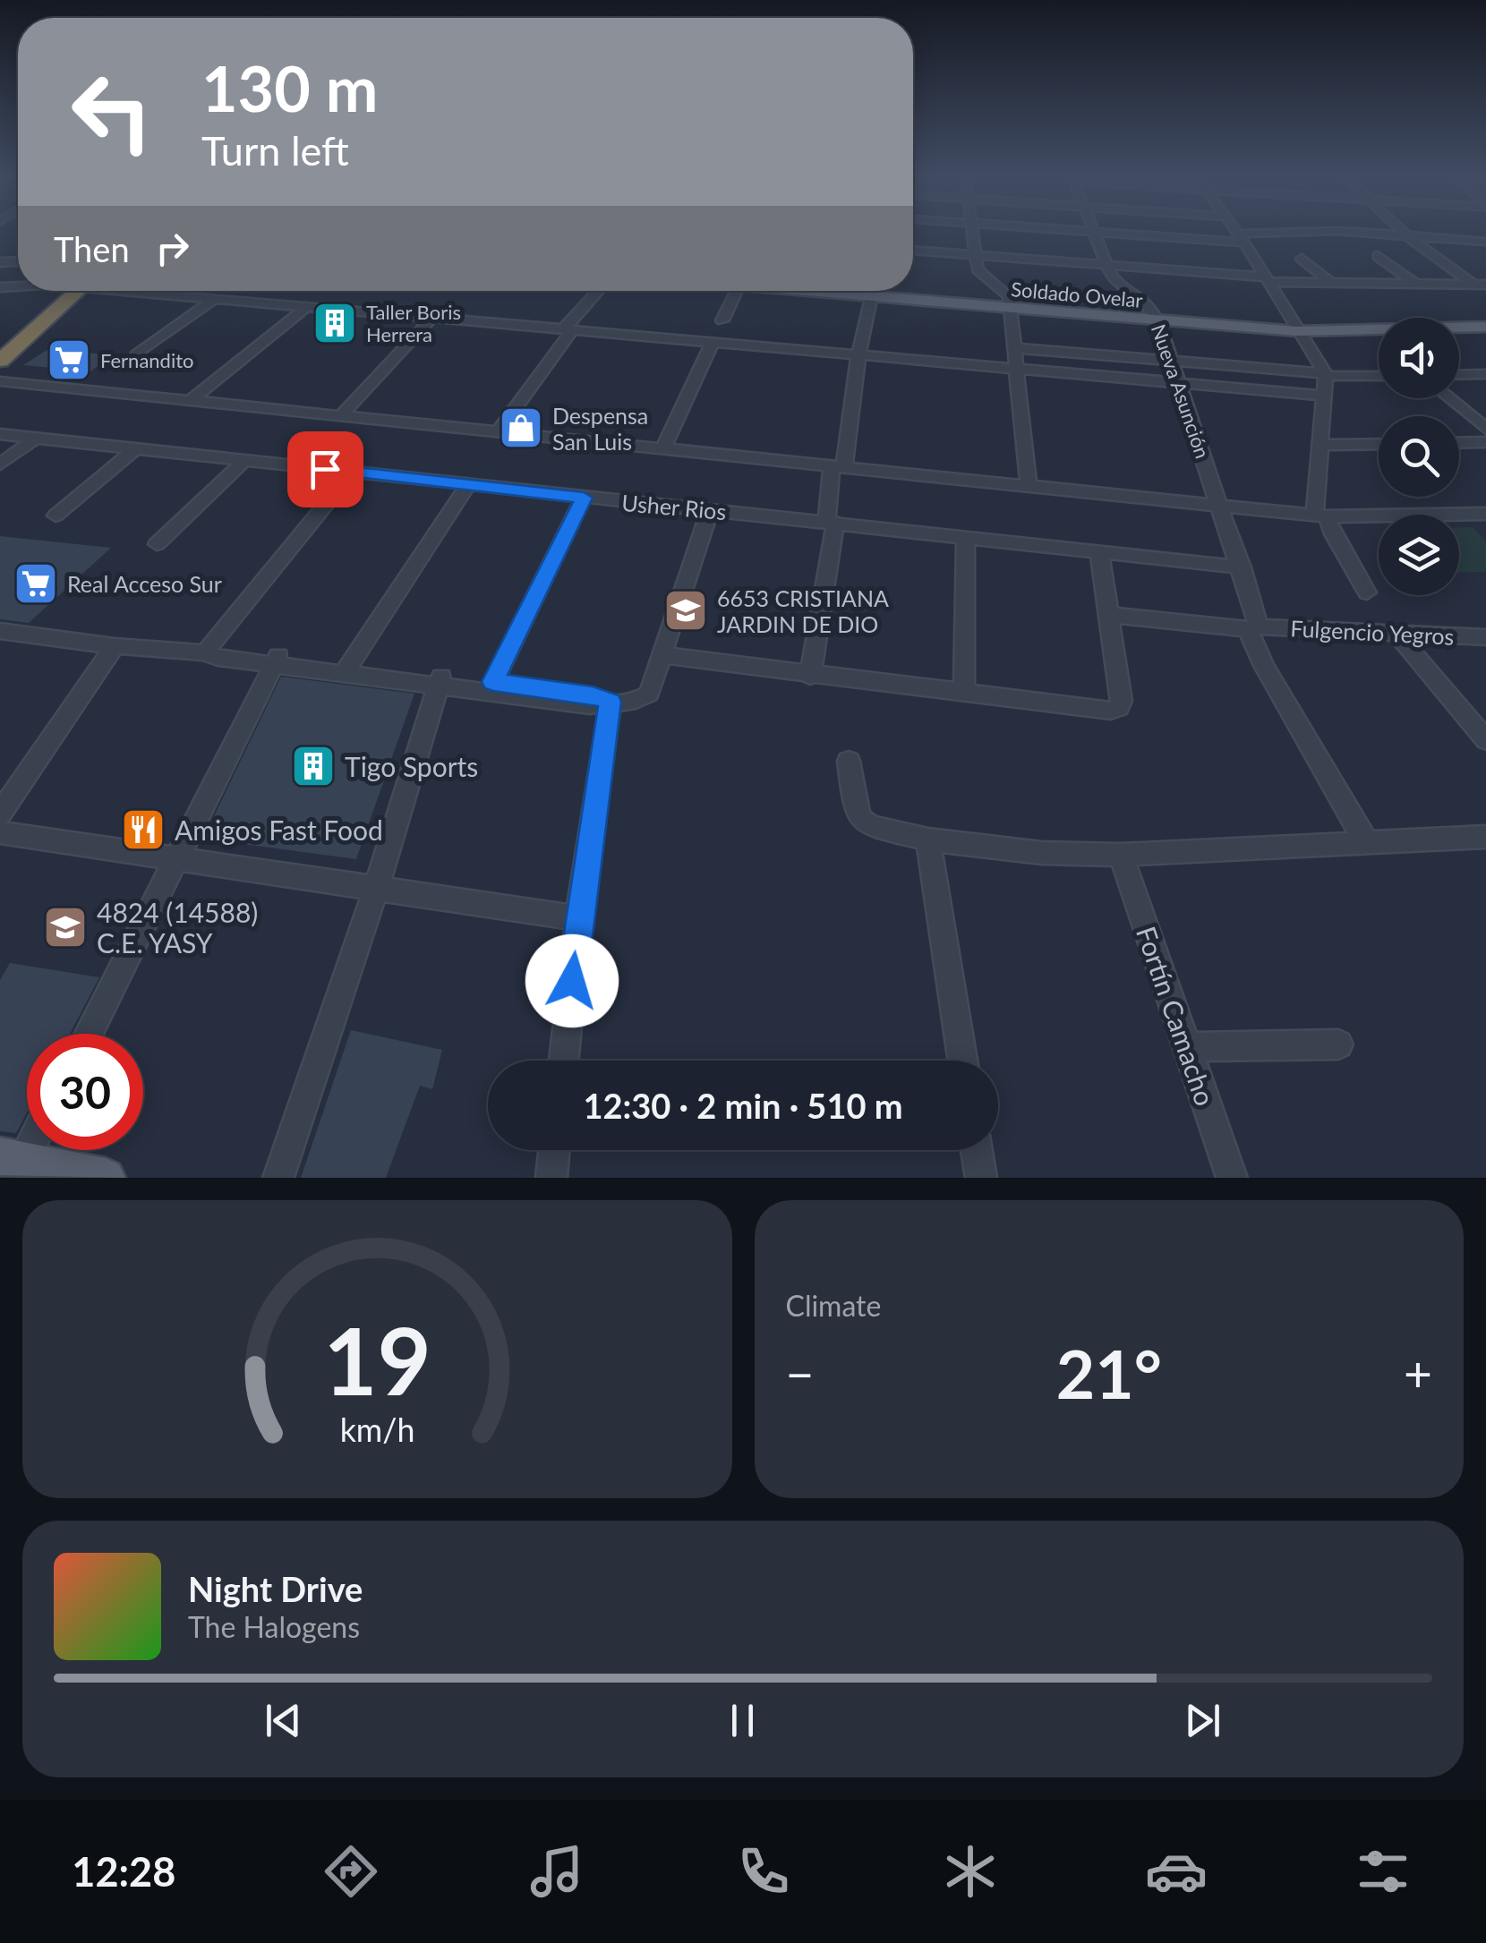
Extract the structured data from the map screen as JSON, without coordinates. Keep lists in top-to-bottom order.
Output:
{
  "streets": {
    "main road": ["Soldado Ovelar"],
    "street": [
      "Nueva Asunción",
      "Usher Rios",
      "Fulgencio Yegros",
      "Fortín Camacho"
    ]
  },
  "crossings": [
    ["Soldado Ovelar", "Nueva Asunción"],
    ["Nueva Asunción", "Usher Rios"],
    ["Nueva Asunción", "Fulgencio Yegros"]
  ],
  "places": {
    "building": ["Taller Boris Herrera", "Tigo Sports"],
    "supermarket": ["Fernandito", "Real Acceso Sur"],
    "shop": ["Despensa San Luis"],
    "school or university": ["6653 CRISTIANA JARDIN DE DIO", "4824 (14588) C.E. YASY"],
    "restaurant": ["Amigos Fast Food"]
  },
  "page": {
    "turn": ["130 m", "Turn left"],
    "then": "Then",
    "limit": "30",
    "trip": "12:30 · 2 min · 510 m",
    "tile": "Climate",
    "heat": ["−", "21°", "+"],
    "song": ["Night Drive", "The Halogens"],
    "tabs": "12:28",
    "gauge": ["19", "km/h"]
  }
}
